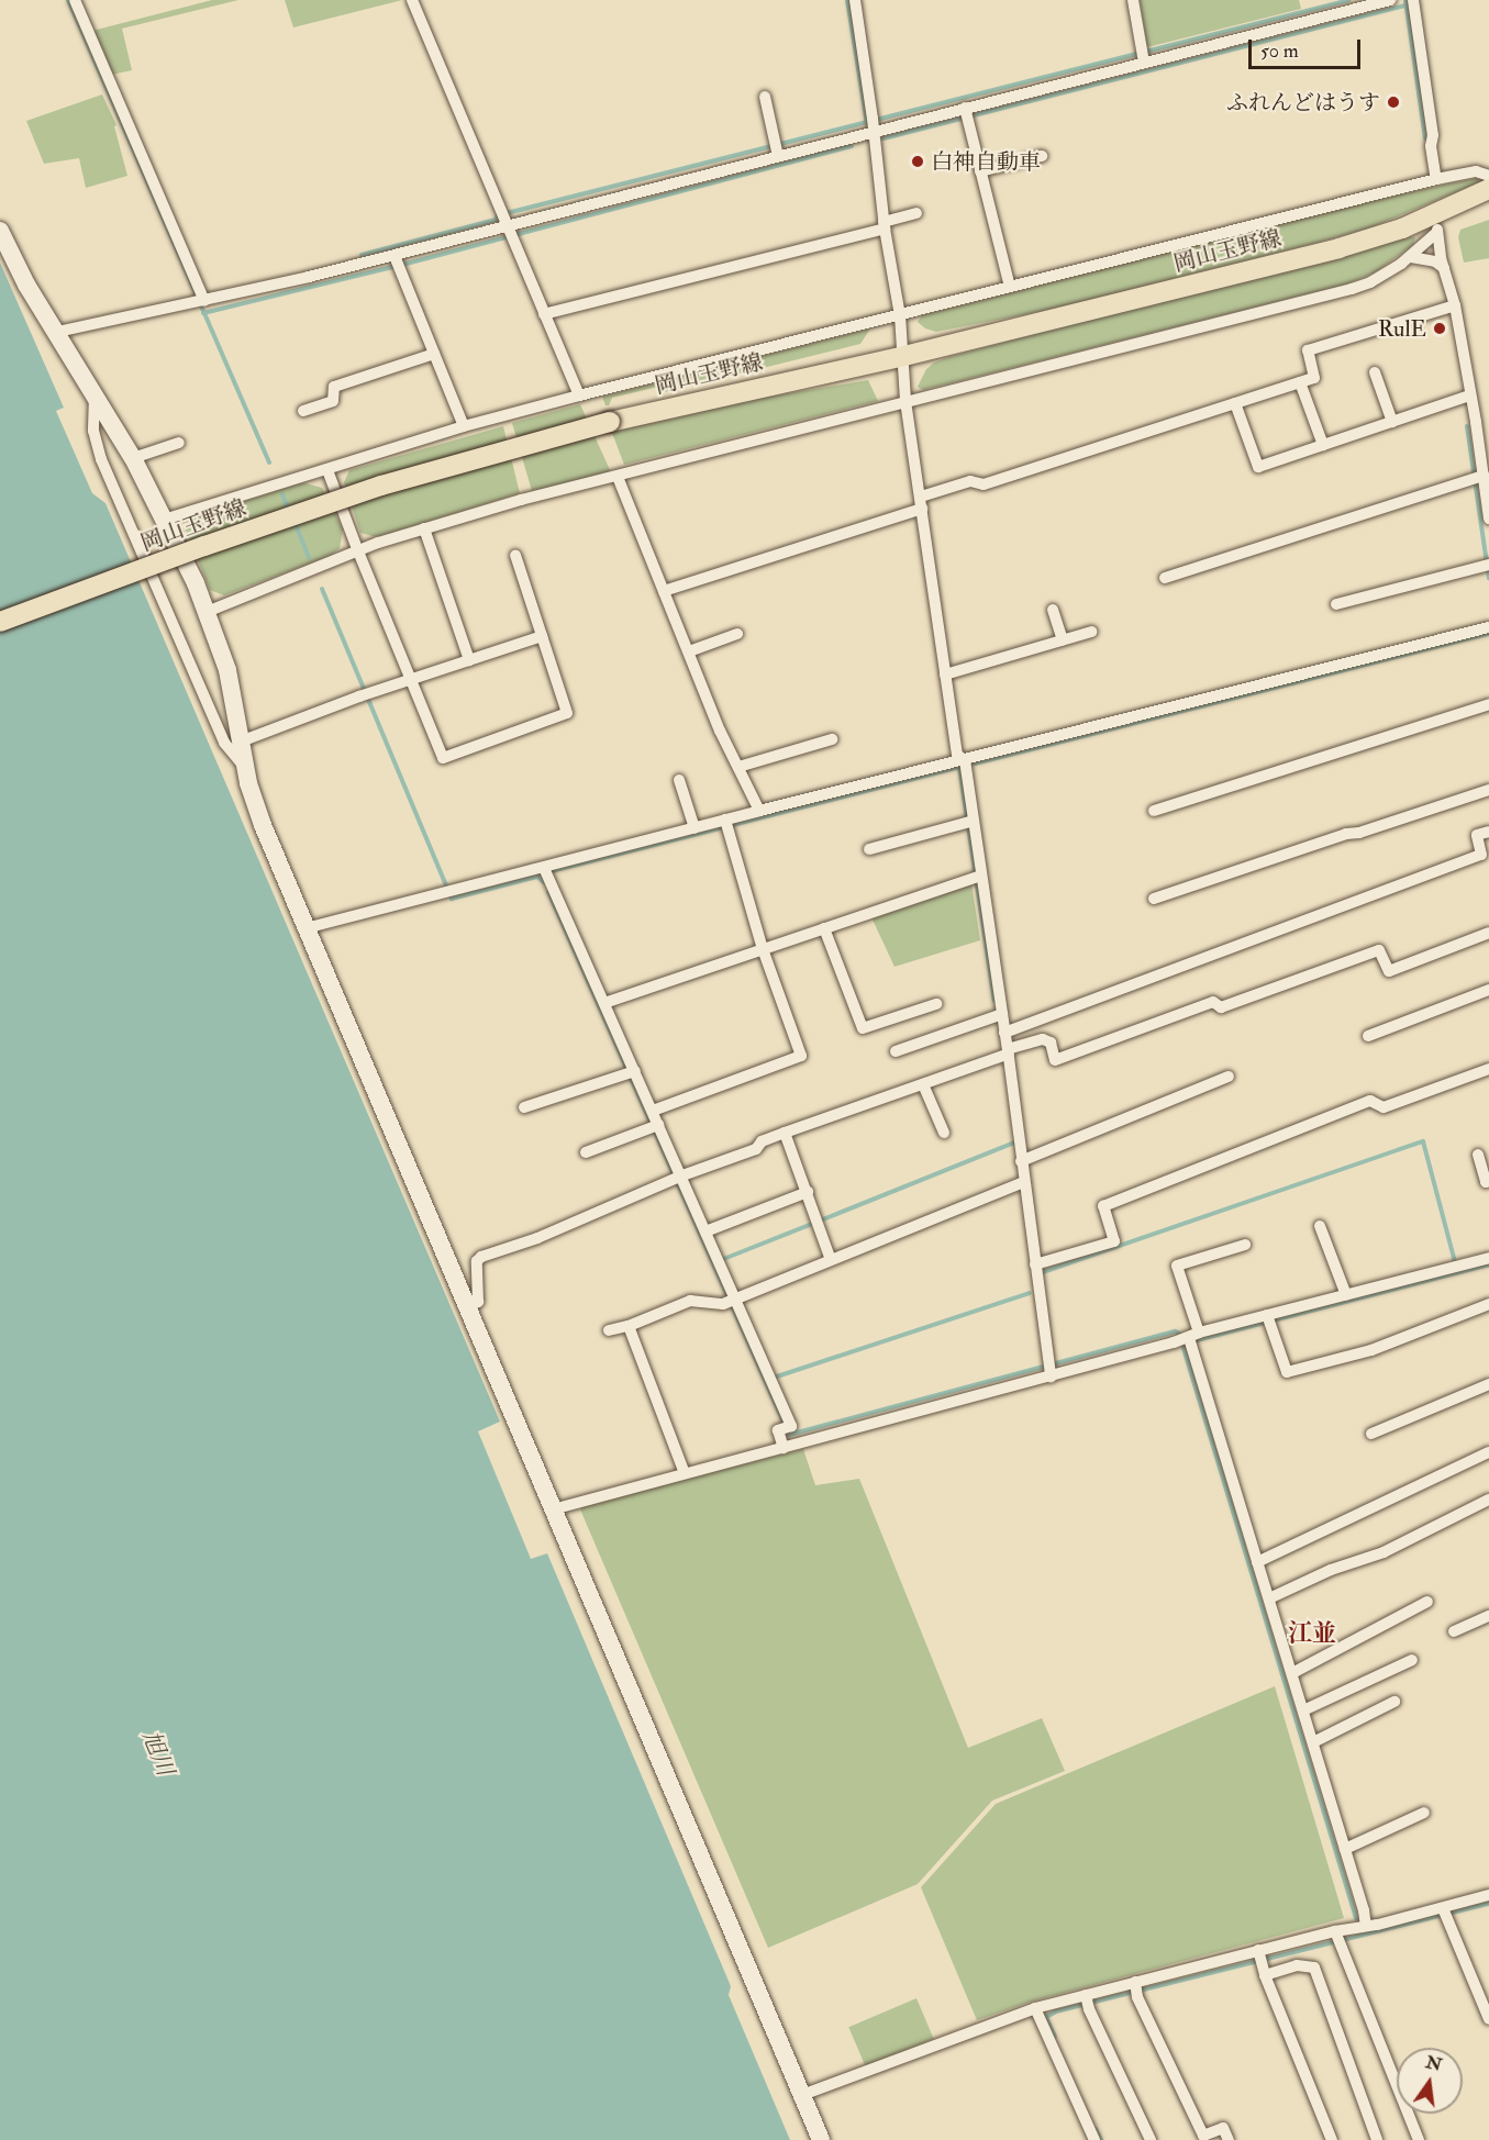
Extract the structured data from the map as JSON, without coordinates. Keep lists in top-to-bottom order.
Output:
{
  "streets": {
    "main road": ["岡山玉野線"]
  },
  "districts": ["江並"],
  "water": ["旭川"],
  "places": ["ふれんどはうす", "白神自動車", "RulE"],
  "scale_bar": "50 m",
  "north": "top"
}
